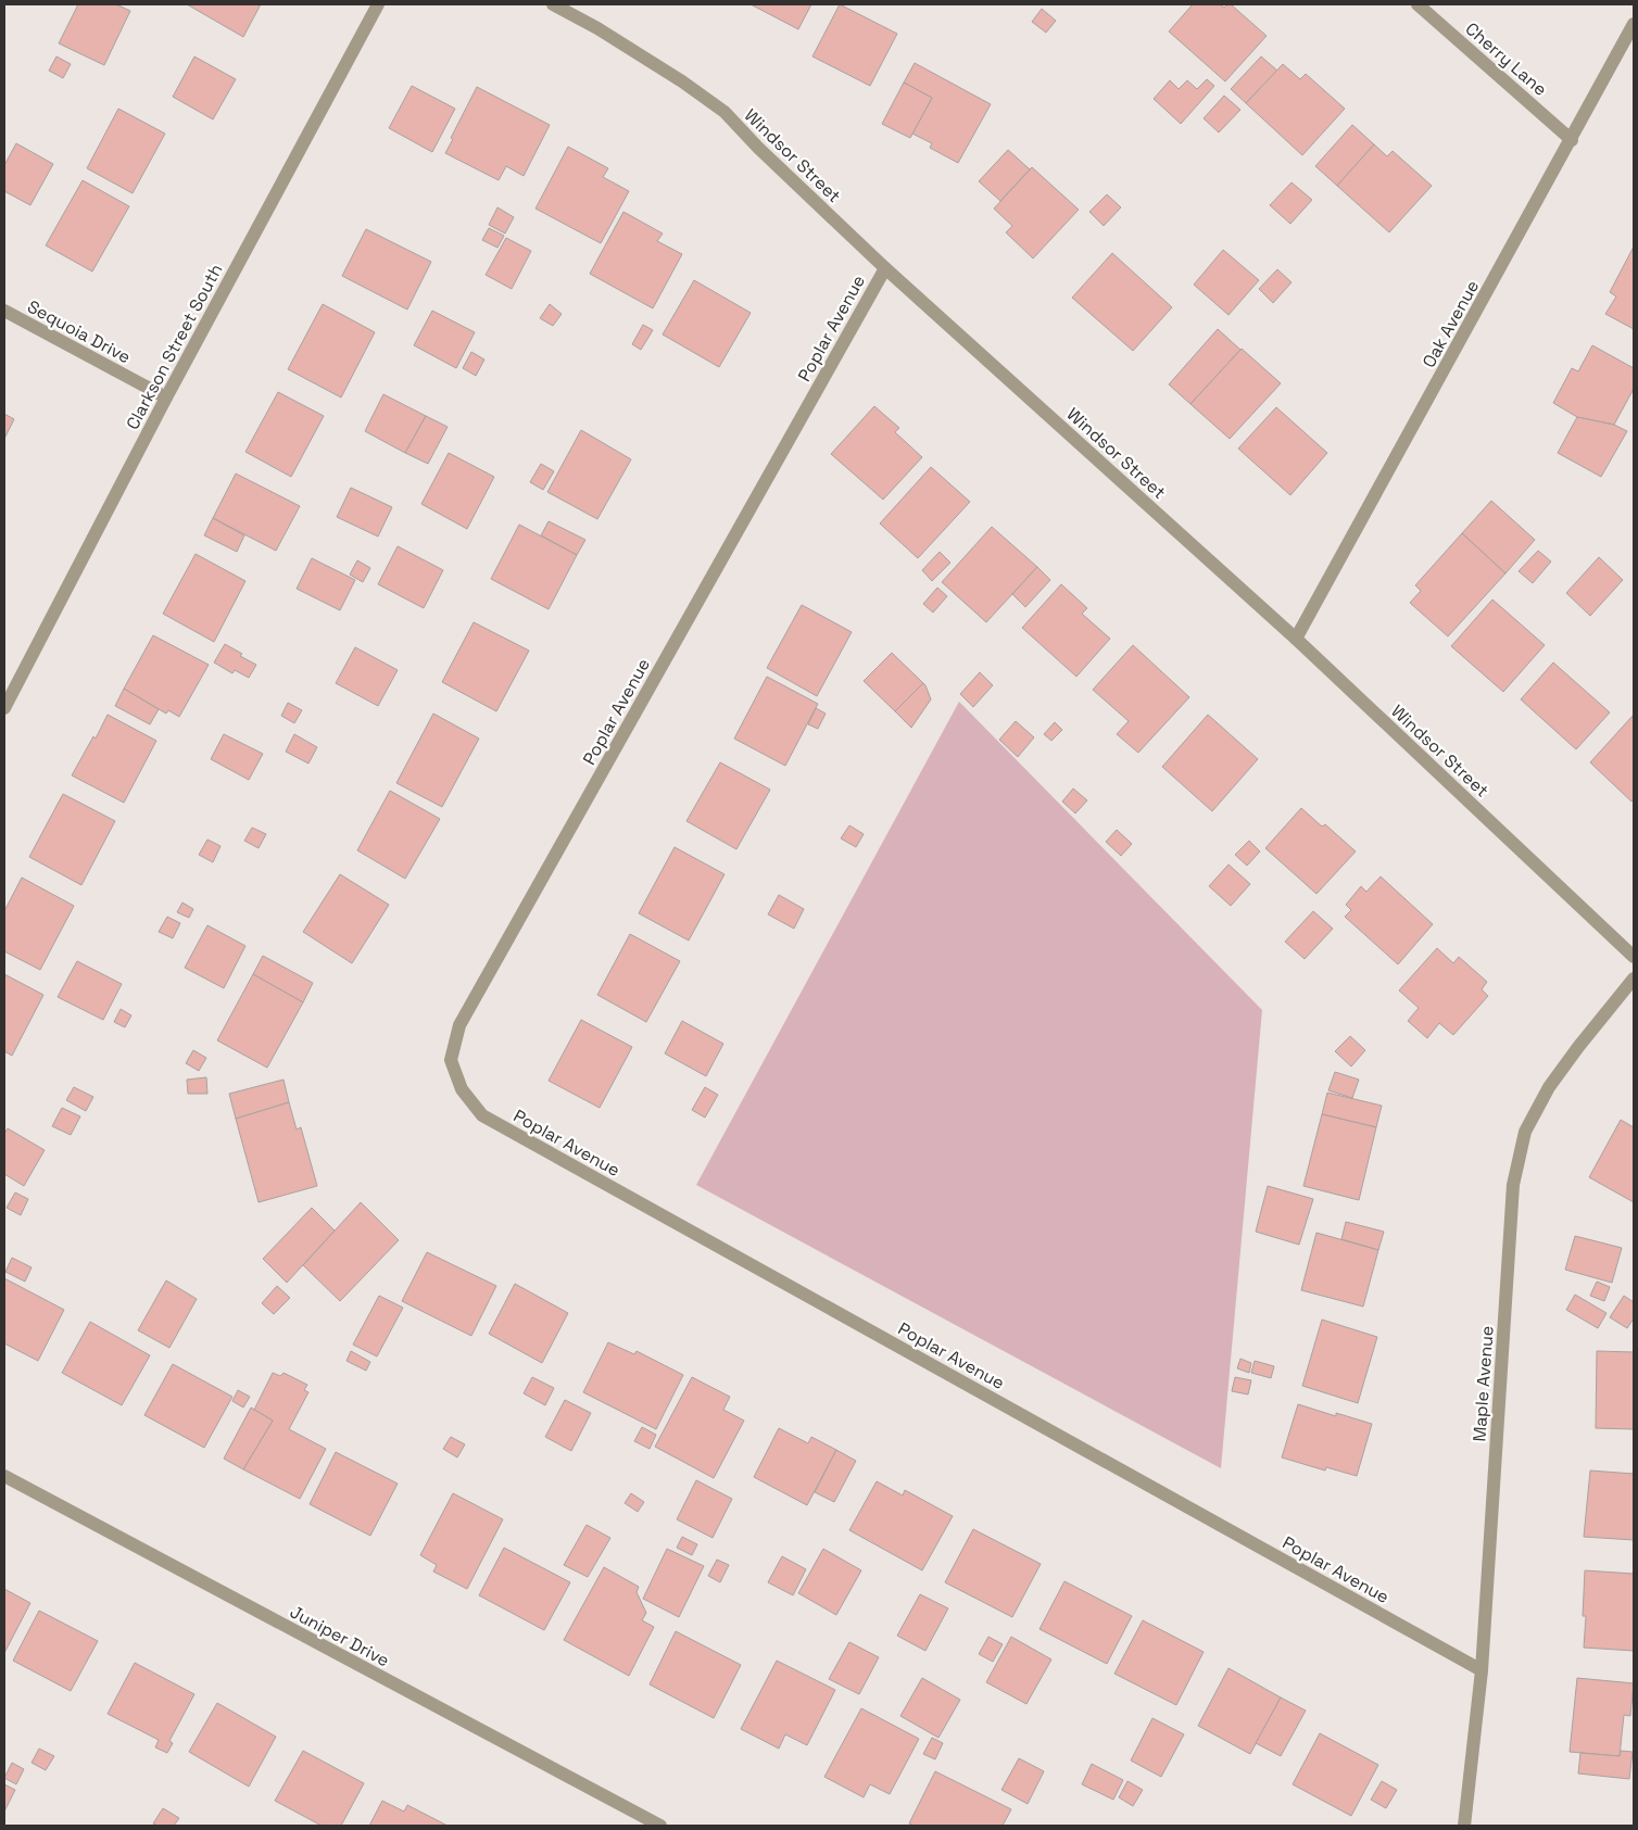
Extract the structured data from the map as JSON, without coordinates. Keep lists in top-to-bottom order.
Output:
{
  "streets": {
    "street": [
      "Cherry Lane",
      "Windsor Street",
      "Oak Avenue",
      "Poplar Avenue",
      "Sequoia Drive",
      "Clarkson Street South",
      "Maple Avenue",
      "Juniper Drive"
    ]
  },
  "crossings": [
    ["Cherry Lane", "Oak Avenue"],
    ["Windsor Street", "Oak Avenue"],
    ["Windsor Street", "Poplar Avenue"],
    ["Poplar Avenue", "Maple Avenue"],
    ["Sequoia Drive", "Clarkson Street South"]
  ]
}
